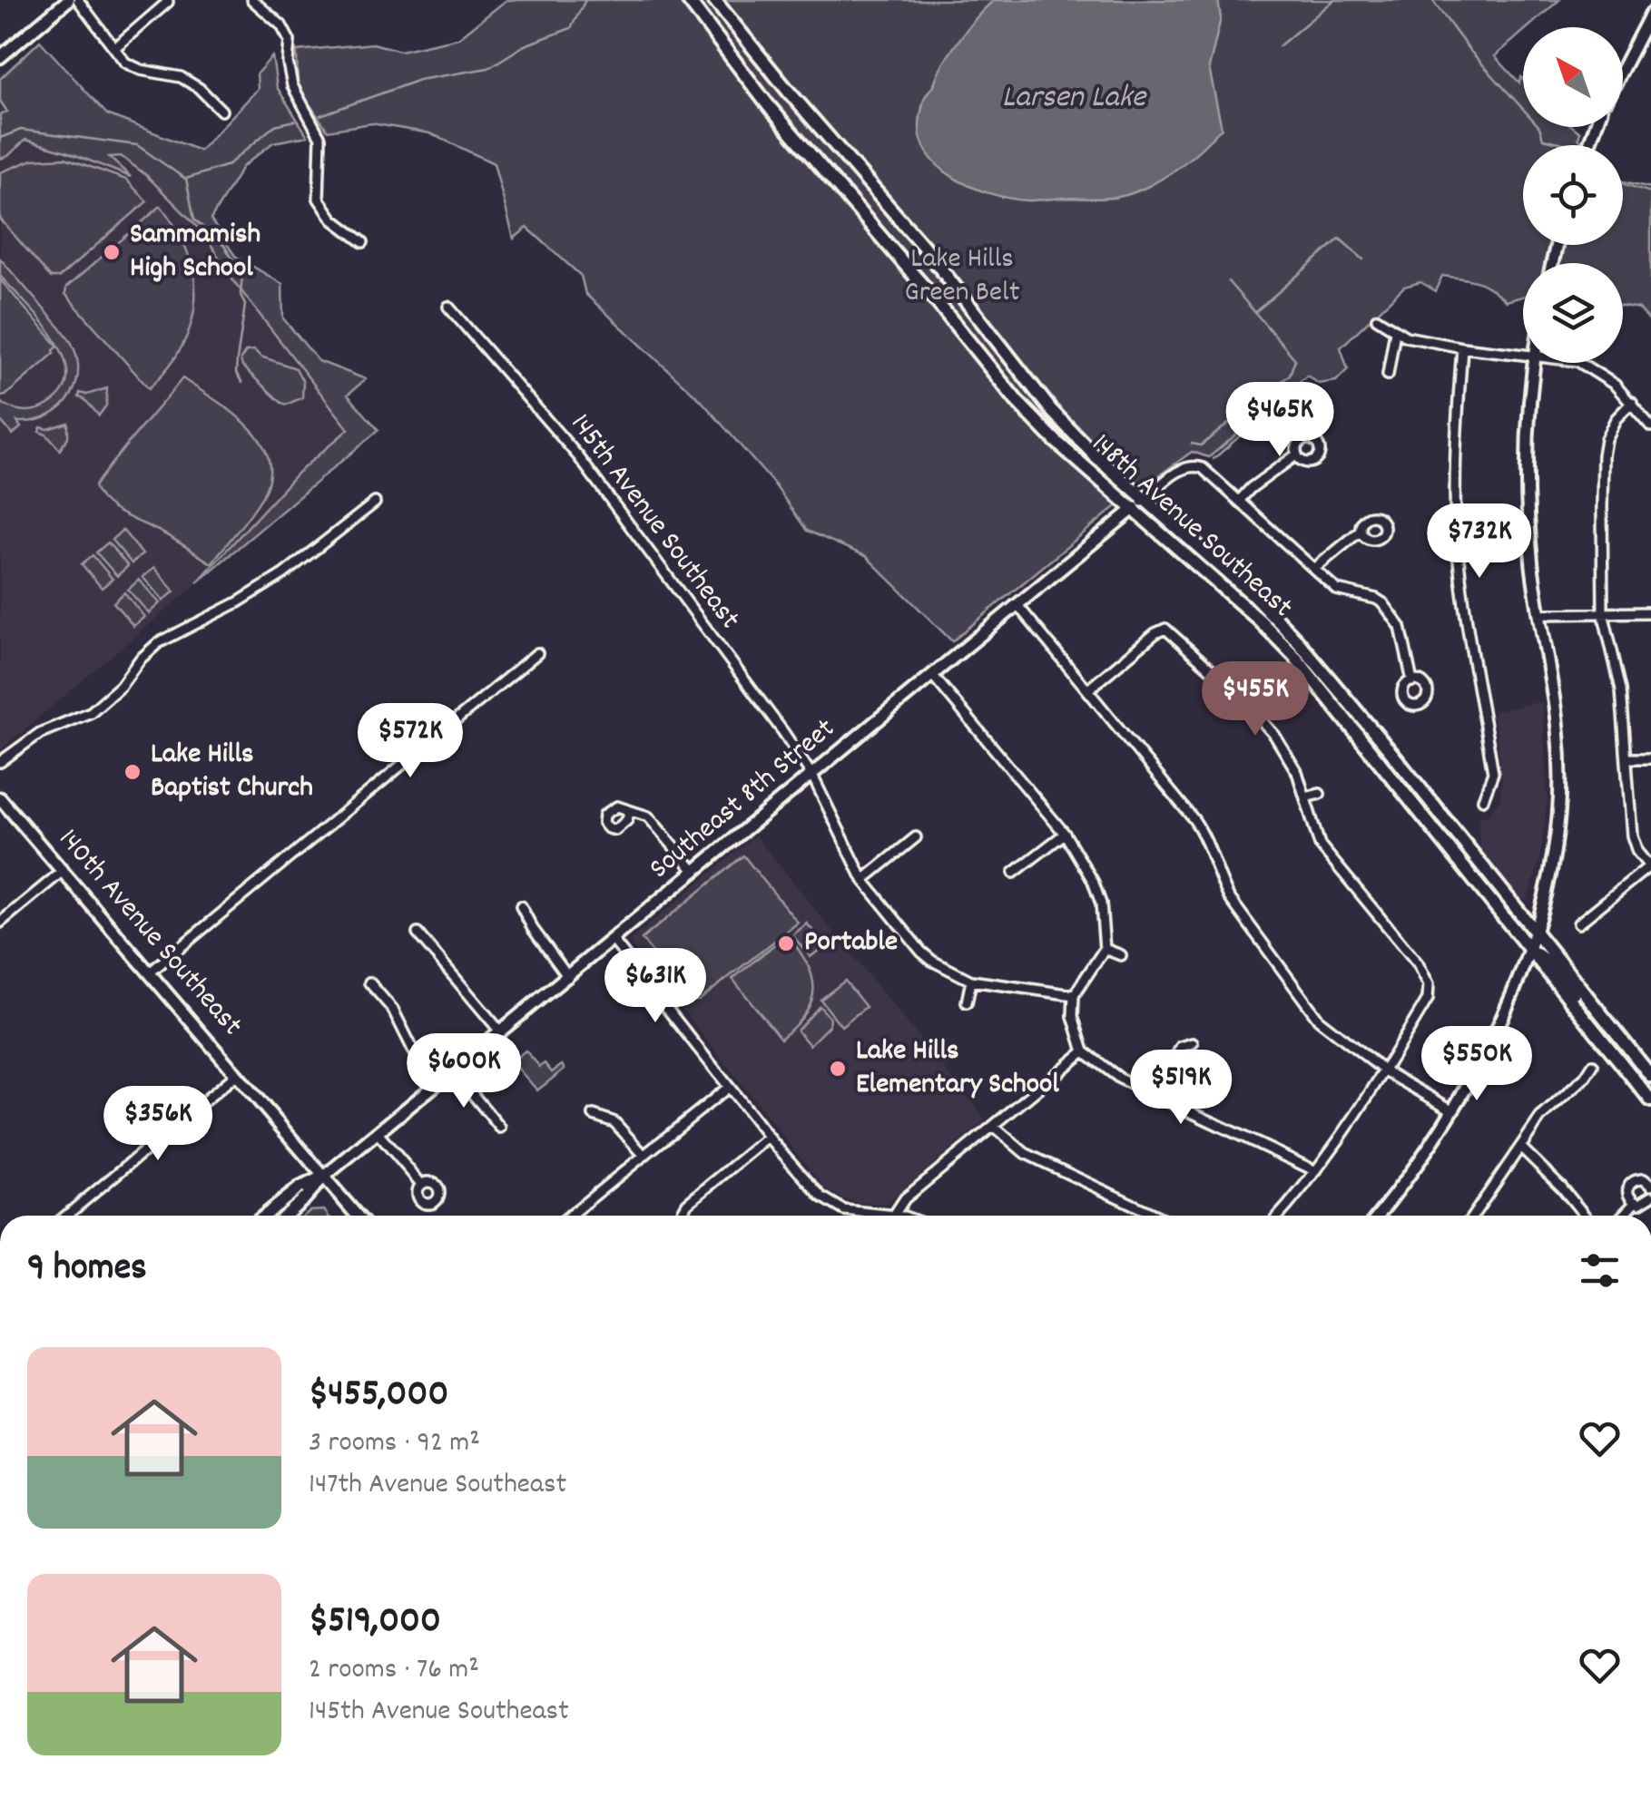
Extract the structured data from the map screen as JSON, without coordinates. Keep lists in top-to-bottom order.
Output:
{
  "streets": {
    "main road": ["148th Avenue Southeast"],
    "street": ["145th Avenue Southeast", "Southeast 8th Street", "140th Avenue Southeast"]
  },
  "crossings": [
    ["145th Avenue Southeast", "Southeast 8th Street"],
    ["148th Avenue Southeast", "Southeast 8th Street"],
    ["Southeast 8th Street", "140th Avenue Southeast"]
  ],
  "water": ["Larsen Lake"],
  "parks": ["Lake Hills Green Belt"],
  "places": [
    "Sammamish High School",
    "Lake Hills Baptist Church",
    "Portable",
    "Lake Hills Elementary School"
  ],
  "north": "top left",
  "page": {
    "price": [
      "$465K",
      "$732K",
      "$455K",
      "$572K",
      "$631K",
      "$550K",
      "$600K",
      "$519K",
      "$356K"
    ],
    "heading": "9 homes",
    "list": [
      {
        "name": "$455,000",
        "note": "3 rooms · 92 m² · 147th Avenue Southeast"
      },
      {
        "name": "$519,000",
        "note": "2 rooms · 76 m² · 145th Avenue Southeast"
      }
    ]
  }
}
